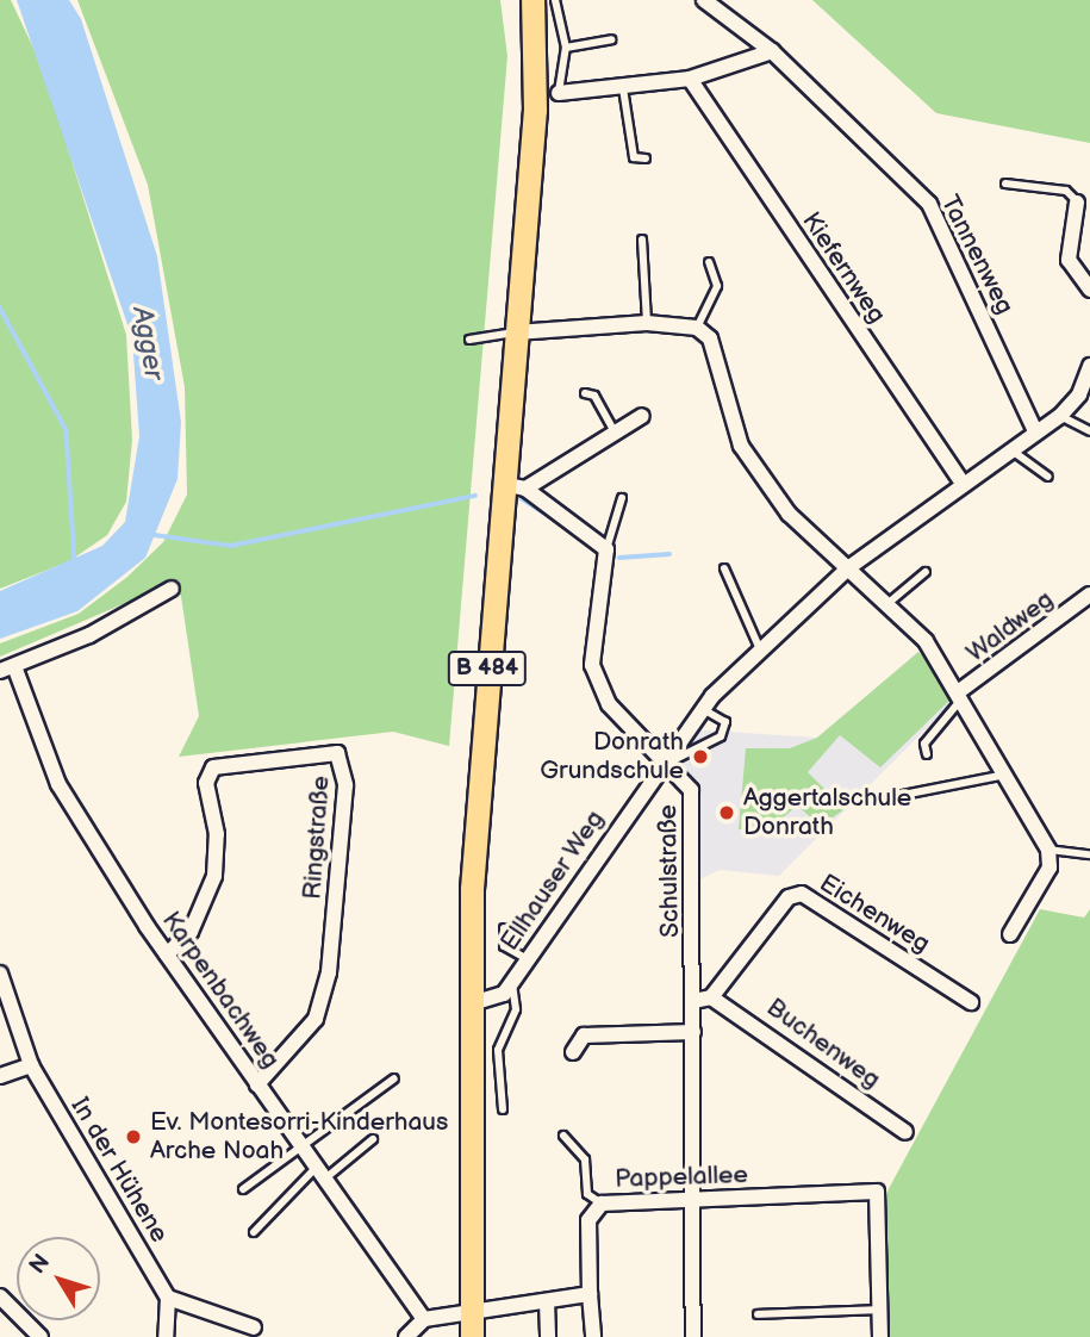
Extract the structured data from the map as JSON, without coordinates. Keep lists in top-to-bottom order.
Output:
{
  "streets": {
    "main road": ["B 484"],
    "street": [
      "Tannenweg",
      "Kiefernweg",
      "Waldweg",
      "Ringstraße",
      "Schulstraße",
      "Ellhauser Weg",
      "Eichenweg",
      "Karpenbachweg",
      "Buchenweg",
      "In der Hühene",
      "Pappelallee"
    ]
  },
  "crossings": [
    ["Tannenweg", "Ellhauser Weg"],
    ["Kiefernweg", "Ellhauser Weg"],
    ["Waldweg", "Ellhauser Weg"],
    ["B 484", "Ellhauser Weg"],
    ["Ringstraße", "Karpenbachweg"],
    ["Schulstraße", "Ellhauser Weg"],
    ["Schulstraße", "Pappelallee"],
    ["Eichenweg", "Buchenweg"]
  ],
  "water": ["Agger"],
  "places": ["Donrath Grundschule", "Aggertalschule Donrath", "Ev. Montesorri-Kinderhaus Arche Noah"],
  "north": "top left"
}
